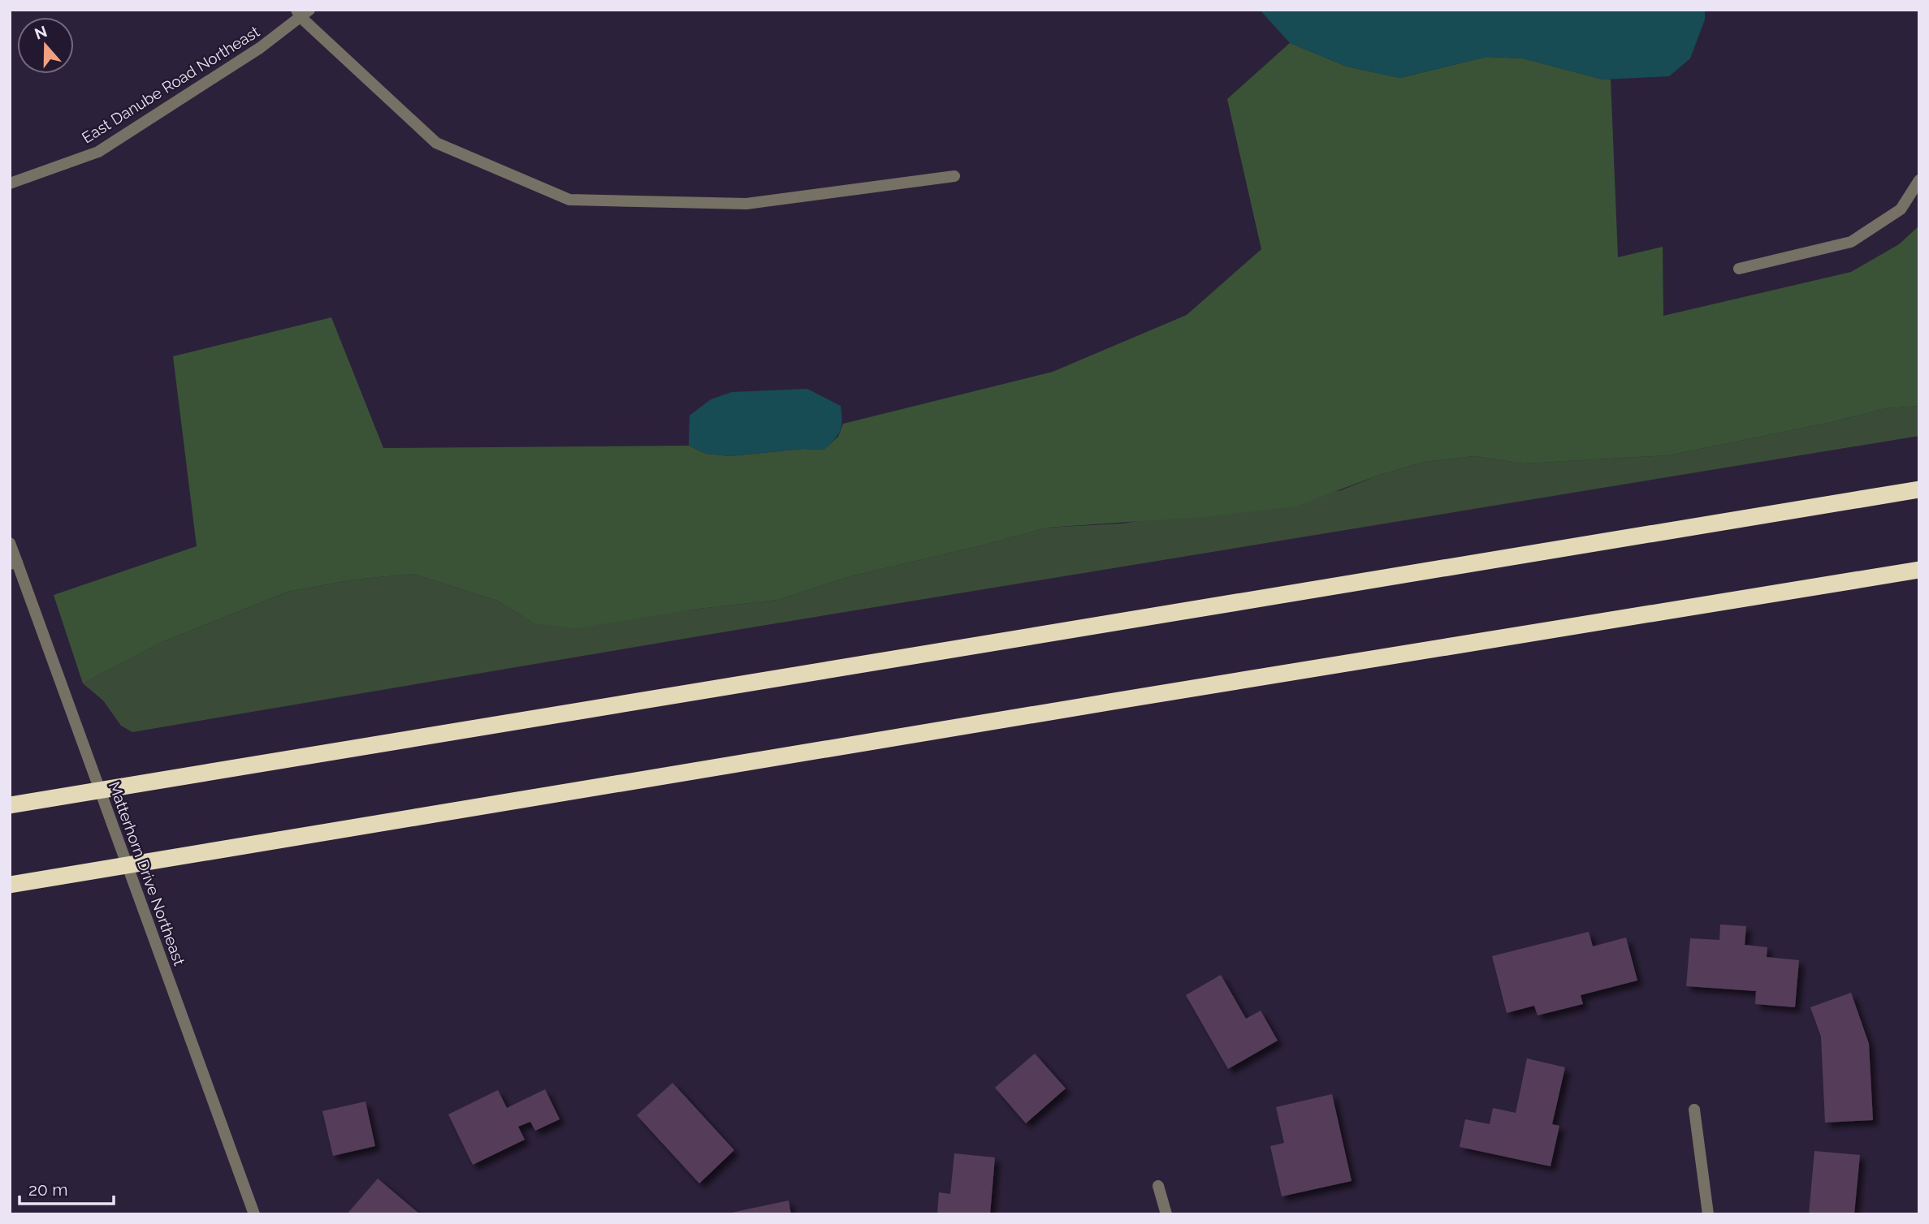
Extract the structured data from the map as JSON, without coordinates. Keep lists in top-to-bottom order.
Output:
{
  "streets": {
    "street": ["East Danube Road Northeast", "Matterhorn Drive Northeast"]
  },
  "scale_bar": "20 m",
  "north": "top"
}
